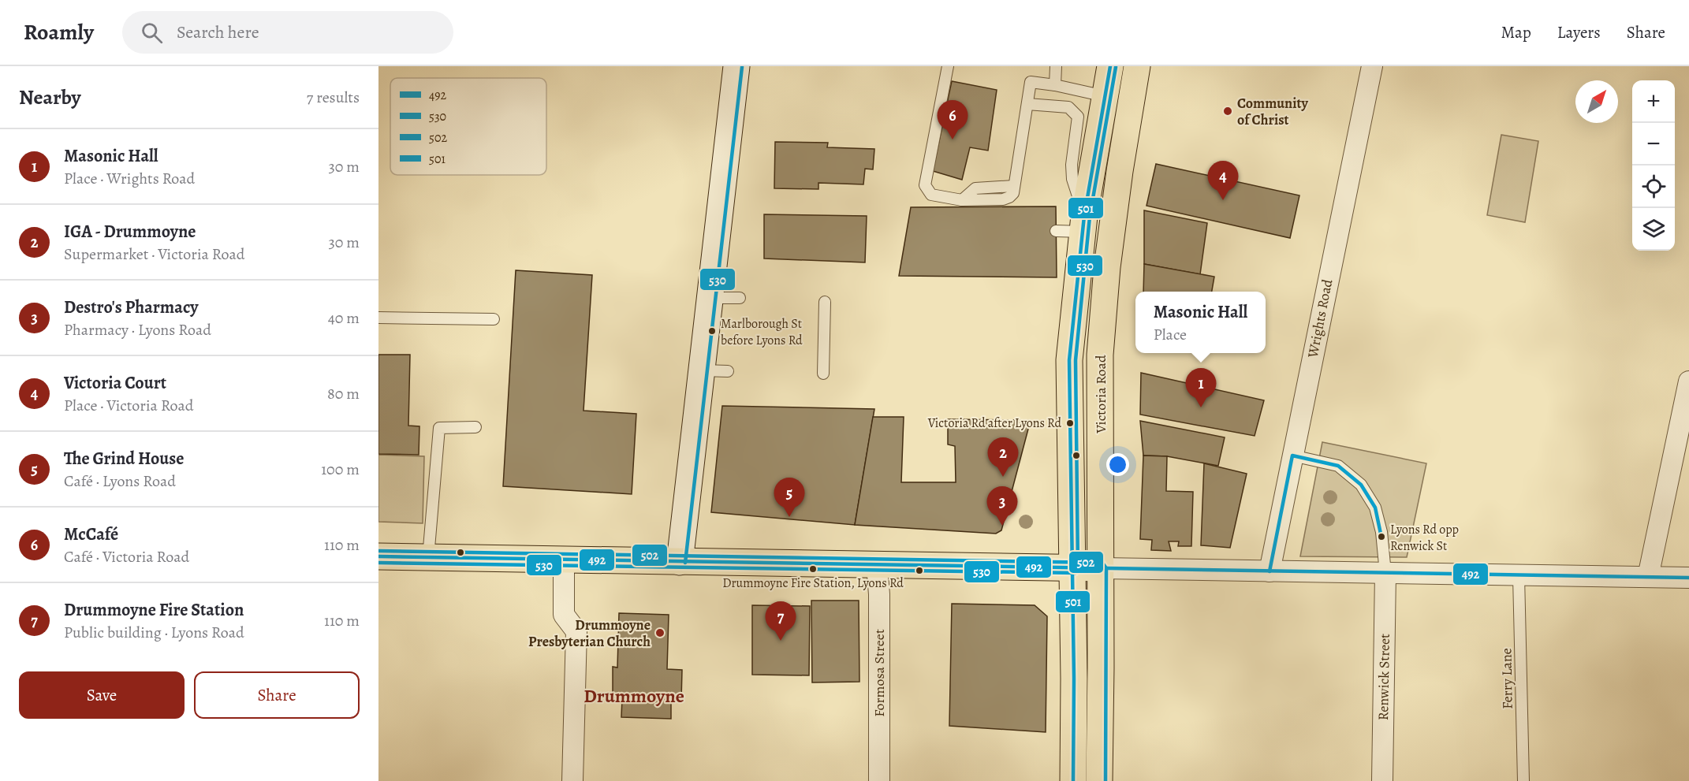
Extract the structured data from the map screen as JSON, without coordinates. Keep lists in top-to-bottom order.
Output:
{
  "streets": {
    "main road": ["Victoria Road"],
    "street": ["Wrights Road", "Formosa Street", "Renwick Street"],
    "lane": ["Ferry Lane"]
  },
  "districts": ["Drummoyne"],
  "places": [
    "Community of Christ",
    "Marlborough St before Lyons Rd",
    "Victoria Rd after Lyons Rd",
    "Lyons Rd opp Renwick St",
    "Drummoyne Fire Station, Lyons Rd",
    "Drummoyne Presbyterian Church"
  ],
  "lines": [
    "transit line 501",
    "transit line 530",
    "transit line 492",
    "transit line 502"
  ],
  "legend": [
    "492",
    "530",
    "502",
    "501"
  ],
  "north": "top right",
  "page": {
    "header": "Roamly",
    "search": "Search here",
    "nav": ["Map", "Layers", "Share"],
    "heading": ["Nearby", "7 results"],
    "map_buttons": ["+", "−"],
    "pins": [
      "6",
      "4",
      "1",
      "2",
      "5",
      "3",
      "7"
    ],
    "list": [
      {
        "mark": "1",
        "name": "Masonic Hall",
        "note": "Place · Wrights Road",
        "value": "30 m"
      },
      {
        "mark": "2",
        "name": "IGA - Drummoyne",
        "note": "Supermarket · Victoria Road",
        "value": "30 m"
      },
      {
        "mark": "3",
        "name": "Destro's Pharmacy",
        "note": "Pharmacy · Lyons Road",
        "value": "40 m"
      },
      {
        "mark": "4",
        "name": "Victoria Court",
        "note": "Place · Victoria Road",
        "value": "80 m"
      },
      {
        "mark": "5",
        "name": "The Grind House",
        "note": "Café · Lyons Road",
        "value": "100 m"
      },
      {
        "mark": "6",
        "name": "McCafé",
        "note": "Café · Victoria Road",
        "value": "110 m"
      },
      {
        "mark": "7",
        "name": "Drummoyne Fire Station",
        "note": "Public building · Lyons Road",
        "value": "110 m"
      }
    ],
    "popup": ["Masonic Hall", "Place"],
    "buttons": ["Save", "Share"]
  }
}
